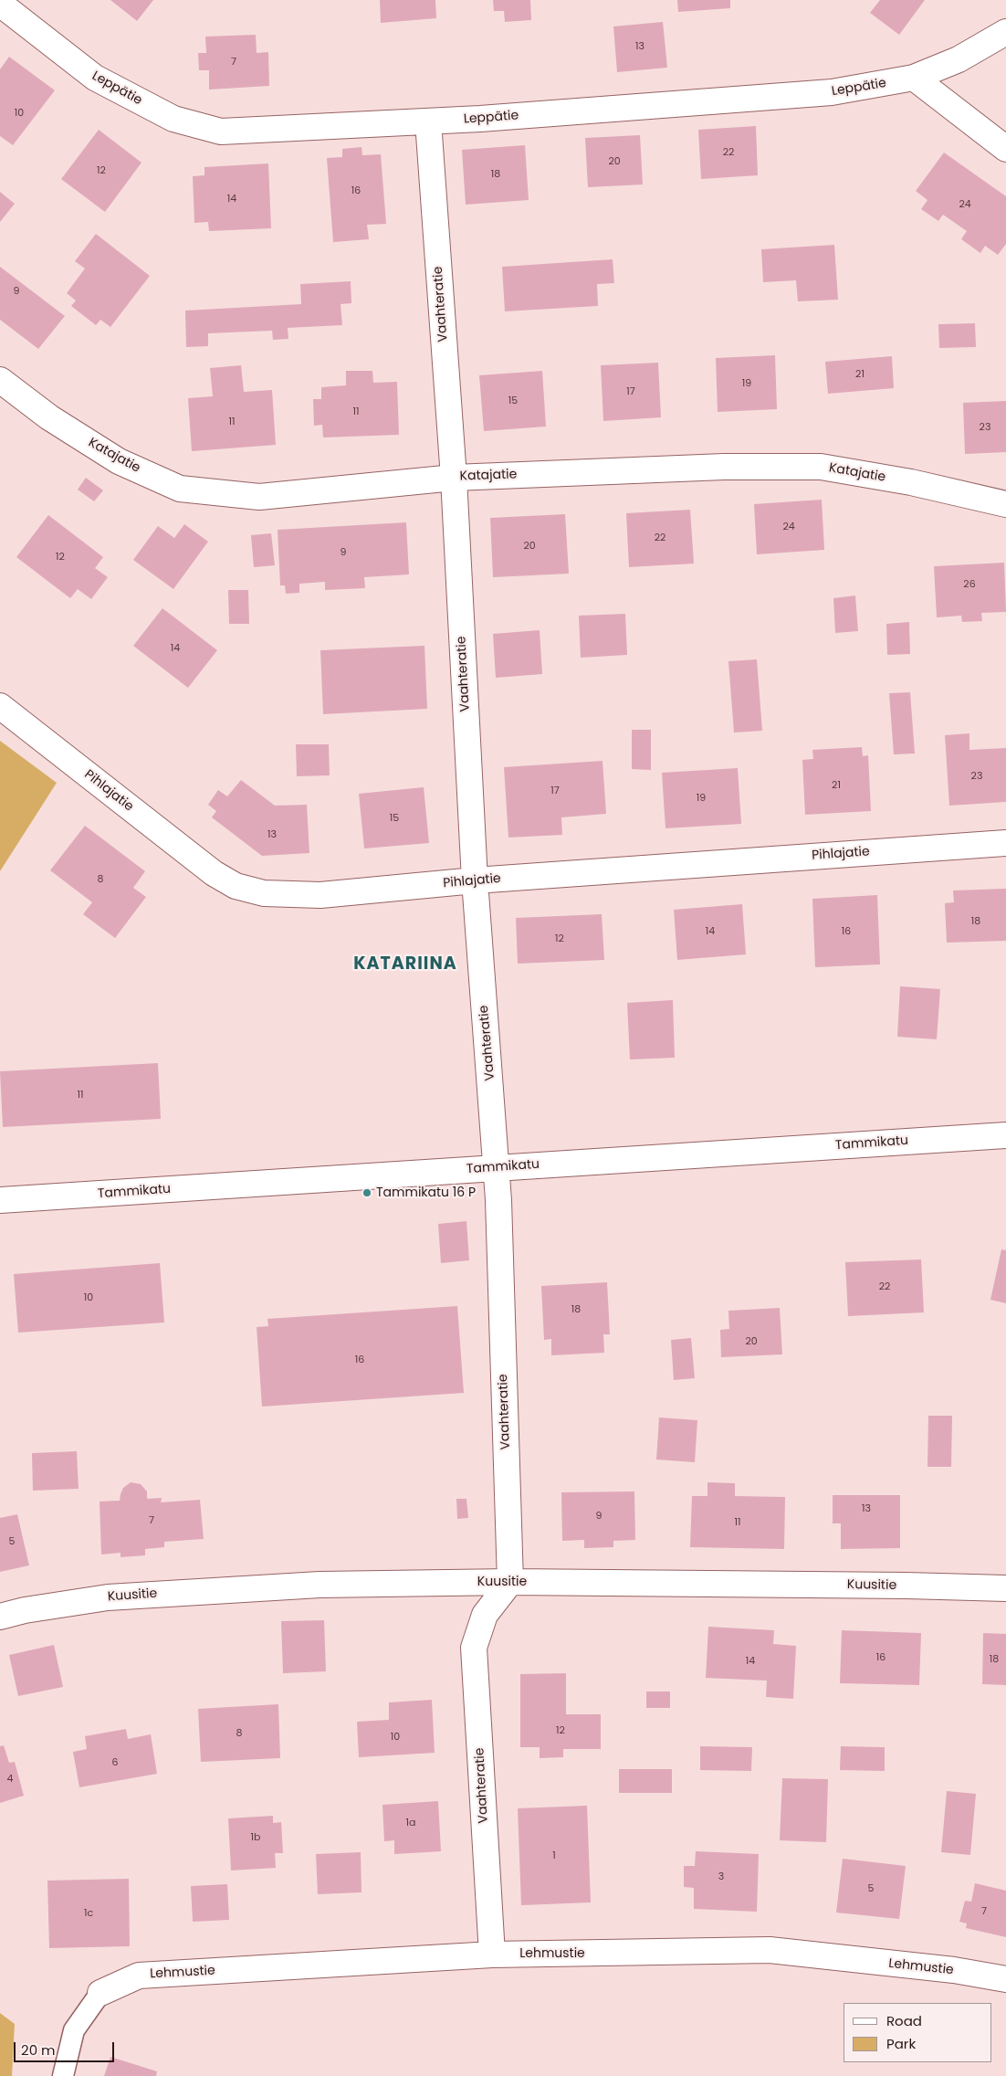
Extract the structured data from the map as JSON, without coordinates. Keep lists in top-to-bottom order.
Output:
{
  "streets": {
    "street": [
      "Leppätie",
      "Vaahteratie",
      "Katajatie",
      "Pihlajatie",
      "Tammikatu",
      "Kuusitie",
      "Lehmustie"
    ]
  },
  "crossings": [
    ["Leppätie", "Vaahteratie"],
    ["Vaahteratie", "Katajatie"],
    ["Vaahteratie", "Pihlajatie"],
    ["Vaahteratie", "Tammikatu"],
    ["Vaahteratie", "Kuusitie"],
    ["Vaahteratie", "Lehmustie"]
  ],
  "districts": ["KATARIINA"],
  "places": ["Tammikatu 16 P"],
  "house_numbers": [
    "13",
    "7",
    "10",
    "22",
    "20",
    "12",
    "18",
    "16",
    "14",
    "24",
    "9",
    "21",
    "19",
    "17",
    "15",
    "11",
    "11",
    "23",
    "24",
    "22",
    "20",
    "9",
    "12",
    "26",
    "14",
    "23",
    "21",
    "17",
    "19",
    "15",
    "13",
    "8",
    "18",
    "14",
    "16",
    "12",
    "11",
    "22",
    "10",
    "18",
    "20",
    "16",
    "13",
    "9",
    "7",
    "11",
    "5",
    "16",
    "18",
    "14",
    "12",
    "8",
    "10",
    "6",
    "4",
    "1a",
    "1b",
    "1",
    "3",
    "5",
    "7",
    "1c"
  ],
  "legend": ["Road", "Park"],
  "scale_bar": "20 m"
}
